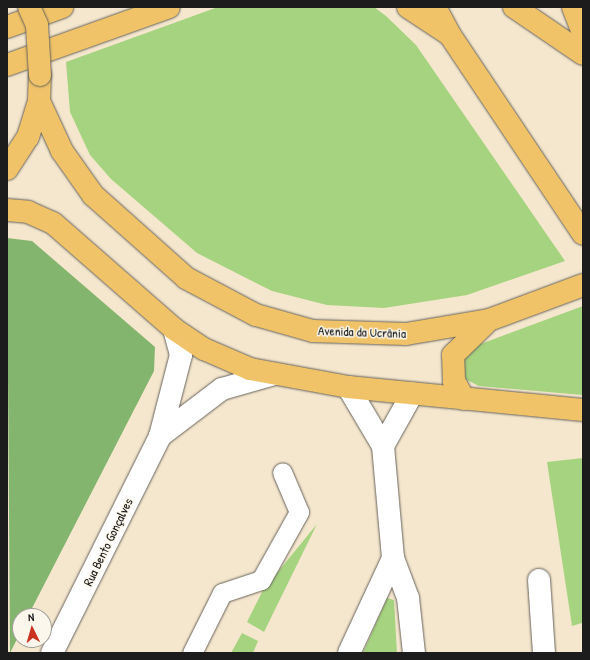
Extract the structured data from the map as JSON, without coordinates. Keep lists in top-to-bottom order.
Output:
{
  "streets": {
    "main road": ["Avenida da Ucrânia"],
    "street": ["Rua Bento Gonçalves"]
  },
  "north": "top"
}
